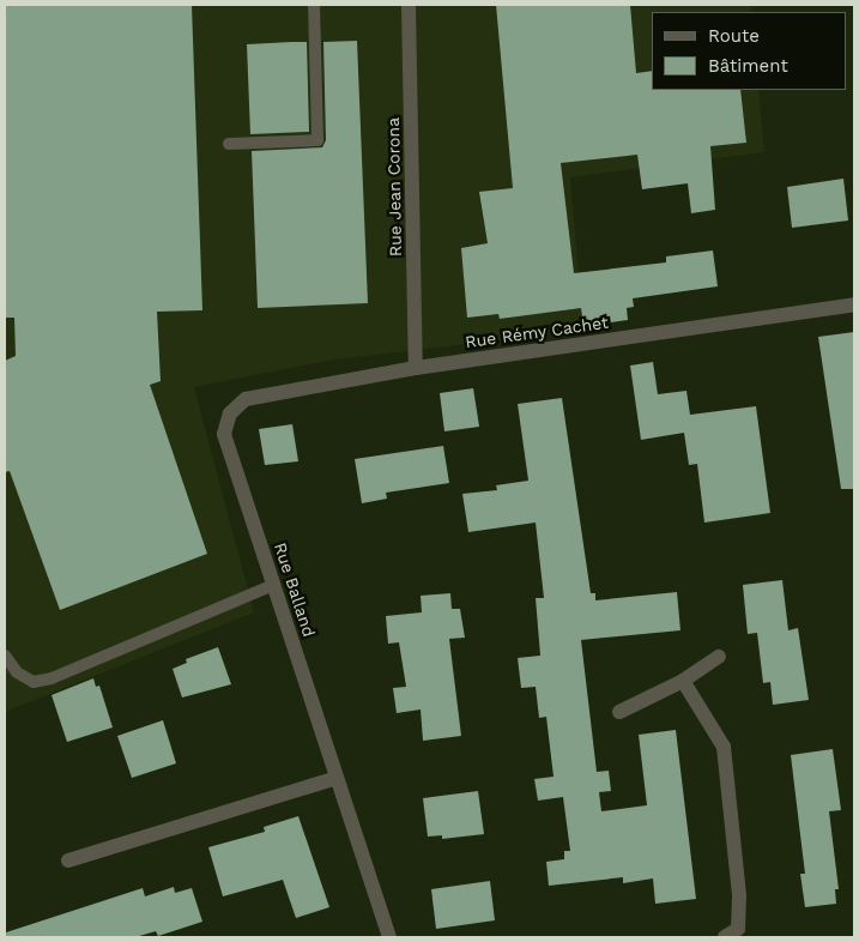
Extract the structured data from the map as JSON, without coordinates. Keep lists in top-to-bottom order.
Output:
{
  "streets": {
    "street": ["Rue Jean Corona", "Rue Rémy Cachet", "Rue Balland"]
  },
  "crossings": [
    ["Rue Jean Corona", "Rue Rémy Cachet"],
    ["Rue Rémy Cachet", "Rue Balland"]
  ],
  "legend": ["Route", "Bâtiment"]
}
